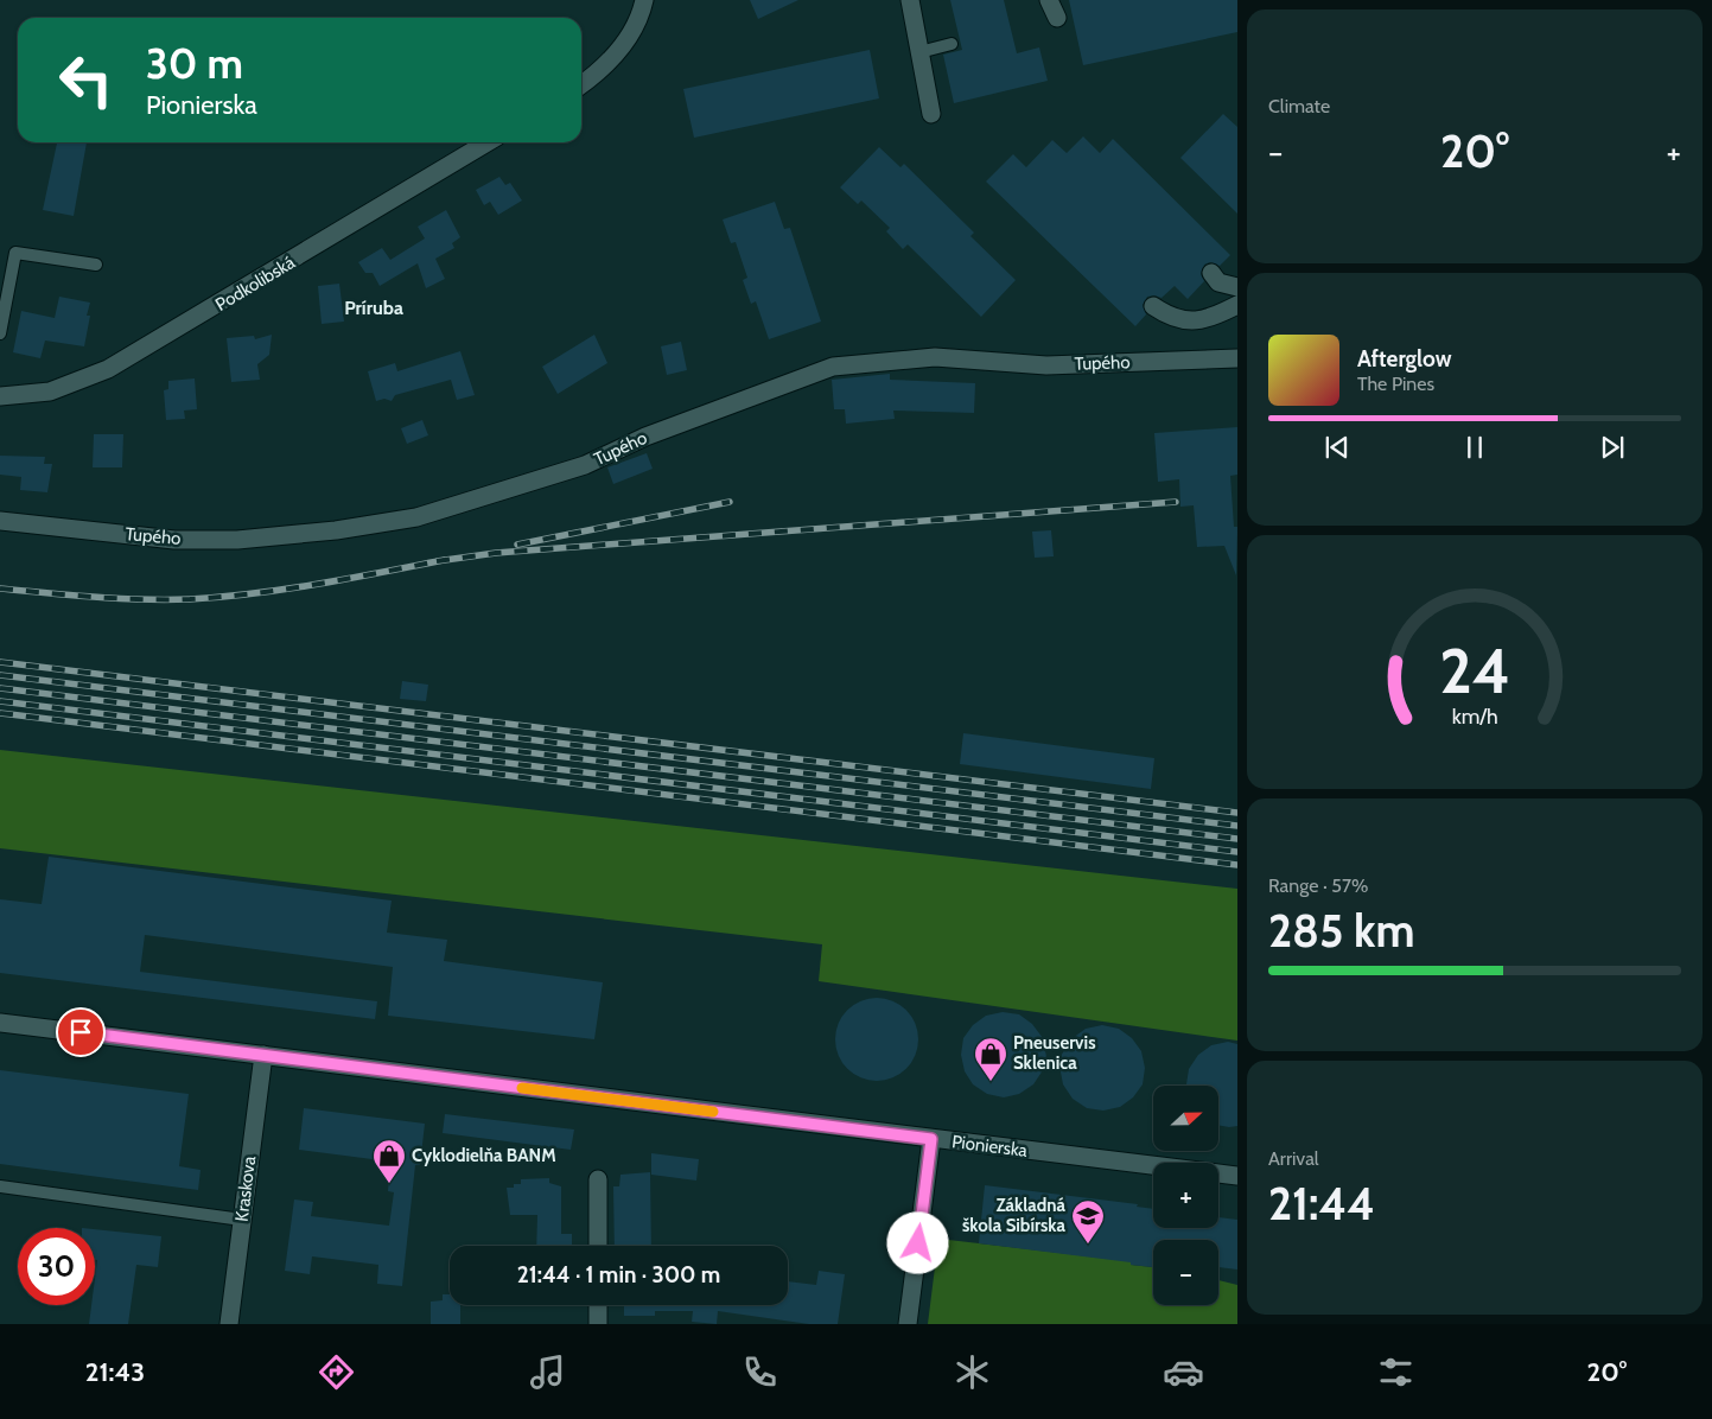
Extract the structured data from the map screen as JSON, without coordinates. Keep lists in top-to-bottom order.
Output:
{
  "streets": {
    "street": [
      "Podkolibská",
      "Tupého",
      "Pionierska",
      "Kraskova"
    ]
  },
  "crossings": [
    ["Pionierska", "Kraskova"]
  ],
  "districts": ["Príruba"],
  "places": {
    "shop": ["Pneuservis Sklenica", "Cyklodielňa BANM"],
    "school or university": ["Základná škola Sibírska"]
  },
  "north": "right",
  "page": {
    "tile": [
      "Climate",
      ["Range · 57%", "285 km"],
      ["Arrival", "21:44"]
    ],
    "turn": ["30 m", "Pionierska"],
    "heat": ["−", "20°", "+"],
    "song": ["Afterglow", "The Pines"],
    "map_buttons": ["+", "−"],
    "limit": "30",
    "trip": "21:44 · 1 min · 300 m",
    "tabs": ["21:43", "20°"],
    "gauge": ["24", "km/h"]
  }
}
